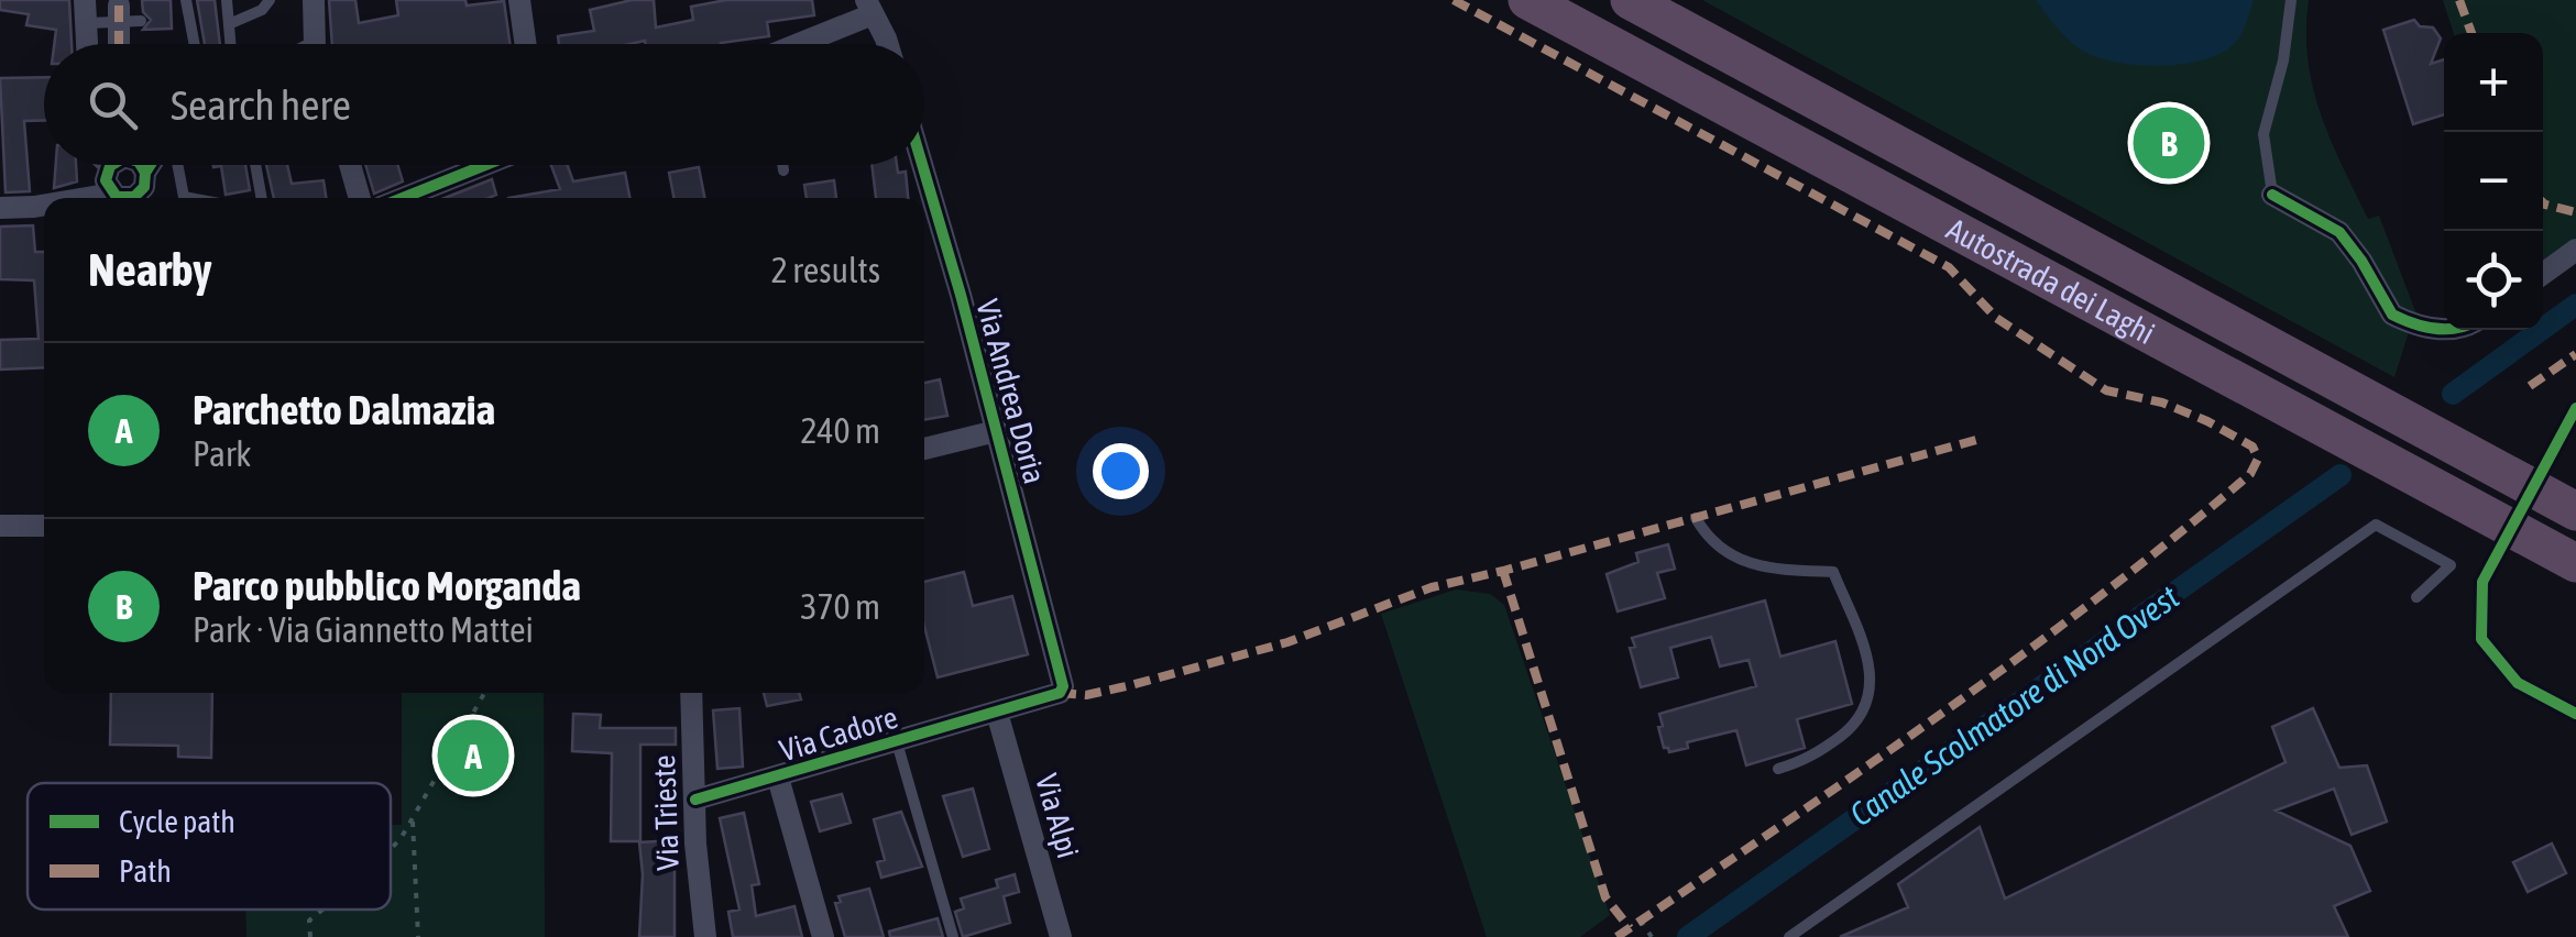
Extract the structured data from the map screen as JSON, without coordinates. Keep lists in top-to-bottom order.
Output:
{
  "streets": {
    "highway": ["Autostrada dei Laghi"],
    "street": [
      "Via Andrea Doria",
      "Via Cadore",
      "Via Trieste",
      "Via Alpi"
    ]
  },
  "crossings": [
    ["Via Andrea Doria", "Via Cadore"],
    ["Via Cadore", "Via Trieste"],
    ["Via Cadore", "Via Alpi"]
  ],
  "water": ["Canale Scolmatore di Nord Ovest"],
  "legend": ["Cycle path", "Path"],
  "page": {
    "map_buttons": ["+", "−"],
    "search": "Search here",
    "pins": ["B", "A"],
    "heading": ["Nearby", "2 results"],
    "list": [
      {
        "mark": "A",
        "name": "Parchetto Dalmazia",
        "note": "Park",
        "value": "240 m"
      },
      {
        "mark": "B",
        "name": "Parco pubblico Morganda",
        "note": "Park · Via Giannetto Mattei",
        "value": "370 m"
      }
    ]
  }
}
